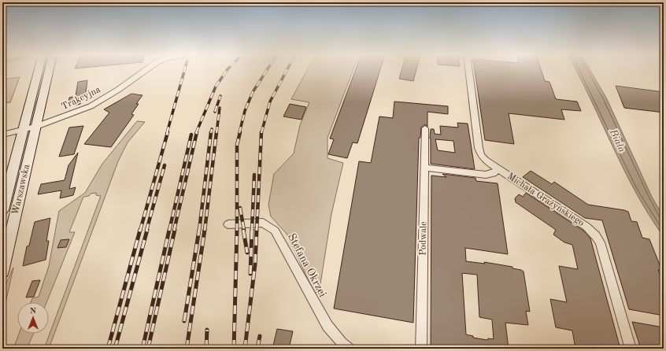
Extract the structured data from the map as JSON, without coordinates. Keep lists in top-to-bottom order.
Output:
{
  "streets": {
    "main road": ["Warszawska"],
    "street": [
      "Trakcyjna",
      "Michała Grażyńskiego",
      "Podwale",
      "Stefana Okrzei"
    ]
  },
  "crossings": [
    ["Trakcyjna", "Warszawska"]
  ],
  "water": ["Biała"],
  "north": "top"
}
